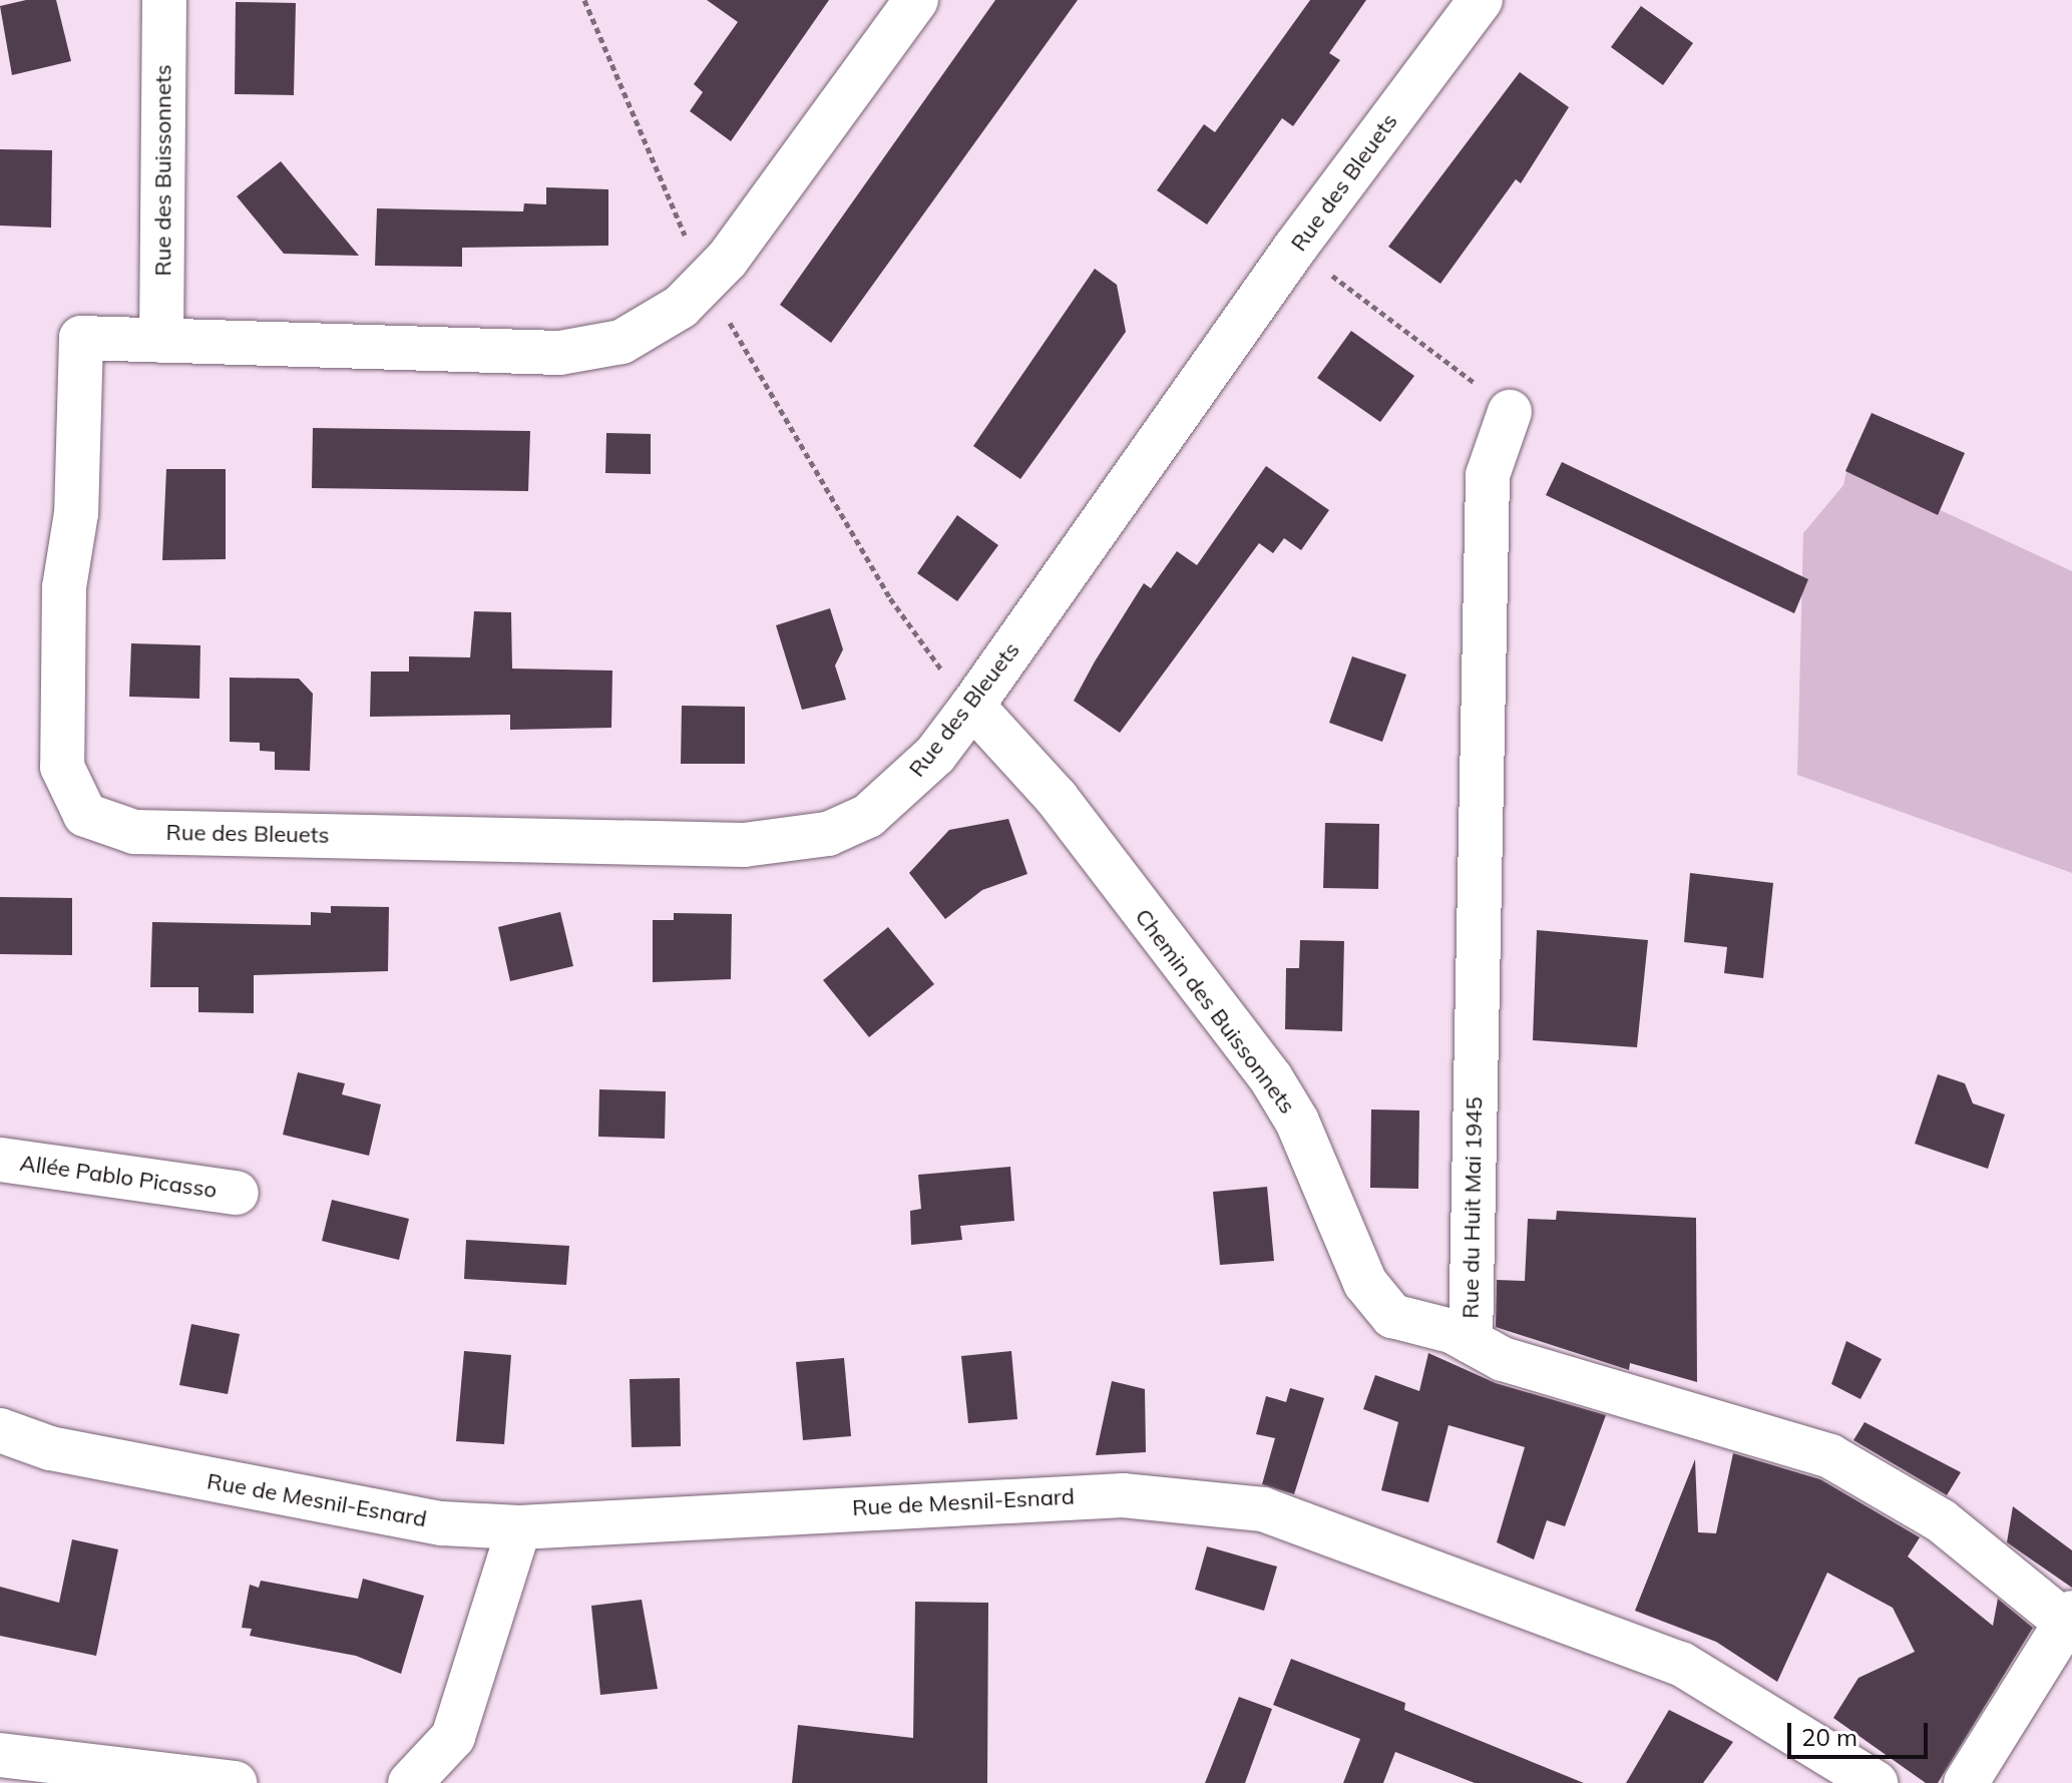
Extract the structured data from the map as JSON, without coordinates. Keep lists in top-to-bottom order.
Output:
{
  "streets": {
    "street": [
      "Rue des Buissonnets",
      "Rue des Bleuets",
      "Chemin des Buissonnets",
      "Allée Pablo Picasso",
      "Rue du Huit Mai 1945",
      "Rue de Mesnil-Esnard"
    ]
  },
  "crossings": [
    ["Rue des Buissonnets", "Rue des Bleuets"],
    ["Rue des Bleuets", "Chemin des Buissonnets"],
    ["Chemin des Buissonnets", "Rue du Huit Mai 1945"]
  ],
  "scale_bar": "20 m"
}
